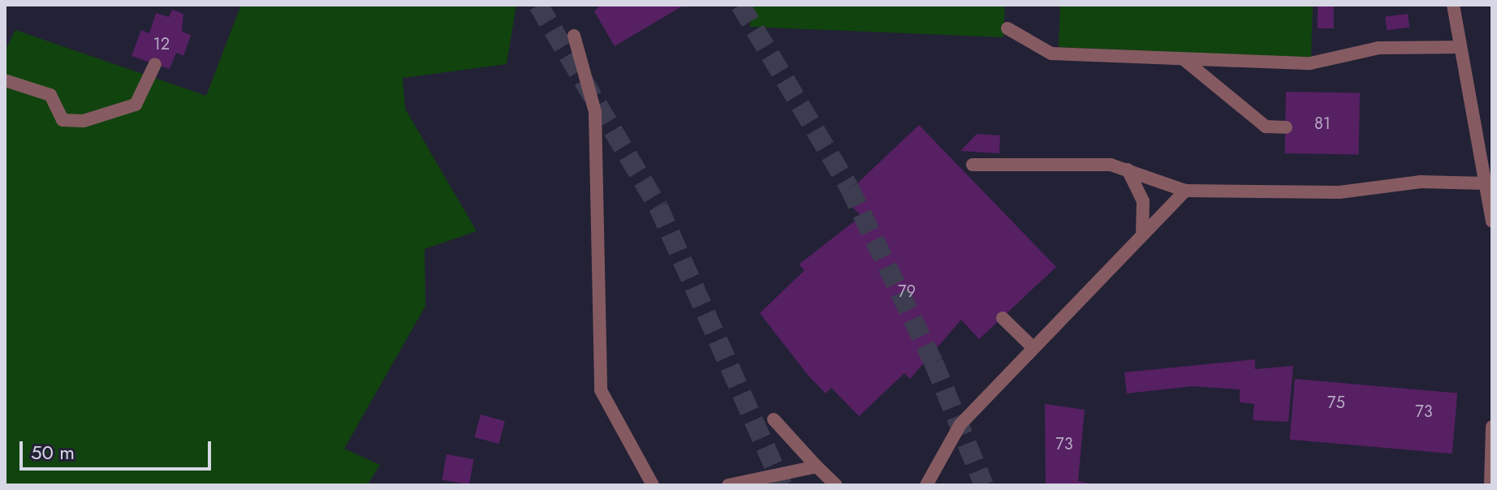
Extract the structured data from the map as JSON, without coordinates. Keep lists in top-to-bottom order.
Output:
{
  "house_numbers": [
    "12",
    "81",
    "79",
    "75",
    "73",
    "73"
  ],
  "scale_bar": "50 m"
}
